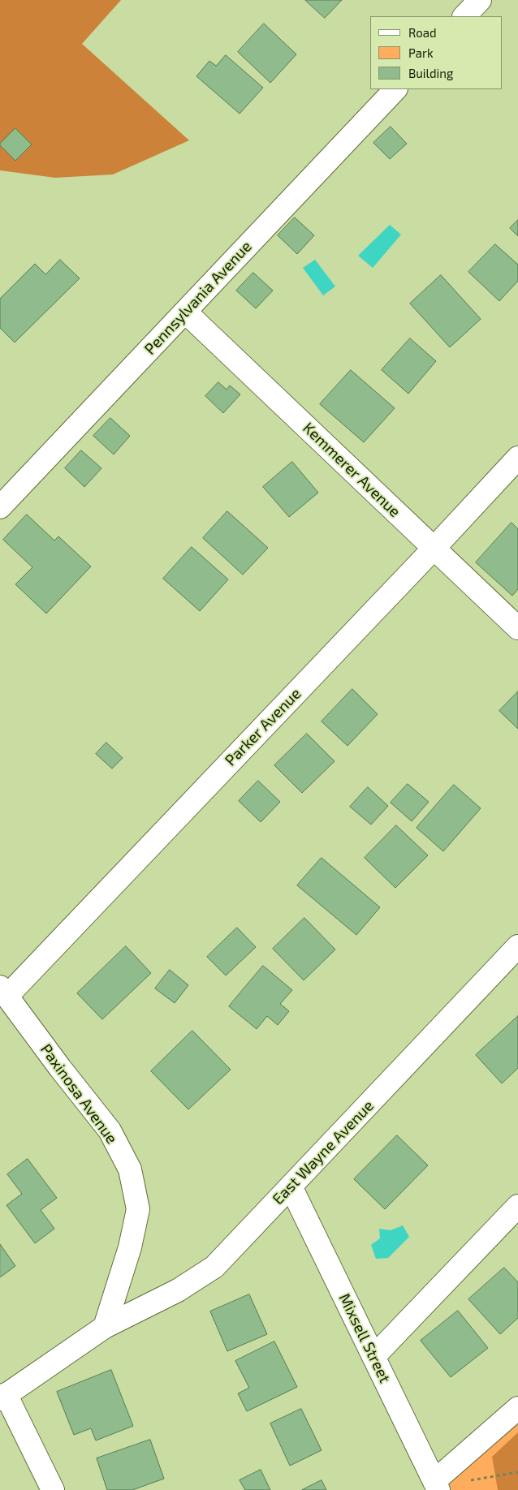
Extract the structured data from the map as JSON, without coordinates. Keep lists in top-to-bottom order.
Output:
{
  "streets": {
    "street": [
      "Pennsylvania Avenue",
      "Kemmerer Avenue",
      "Parker Avenue",
      "Paxinosa Avenue",
      "East Wayne Avenue",
      "Mixsell Street"
    ]
  },
  "crossings": [
    ["Pennsylvania Avenue", "Kemmerer Avenue"],
    ["Kemmerer Avenue", "Parker Avenue"],
    ["Parker Avenue", "Paxinosa Avenue"],
    ["Paxinosa Avenue", "East Wayne Avenue"],
    ["East Wayne Avenue", "Mixsell Street"]
  ],
  "legend": ["Road", "Park", "Building"]
}
